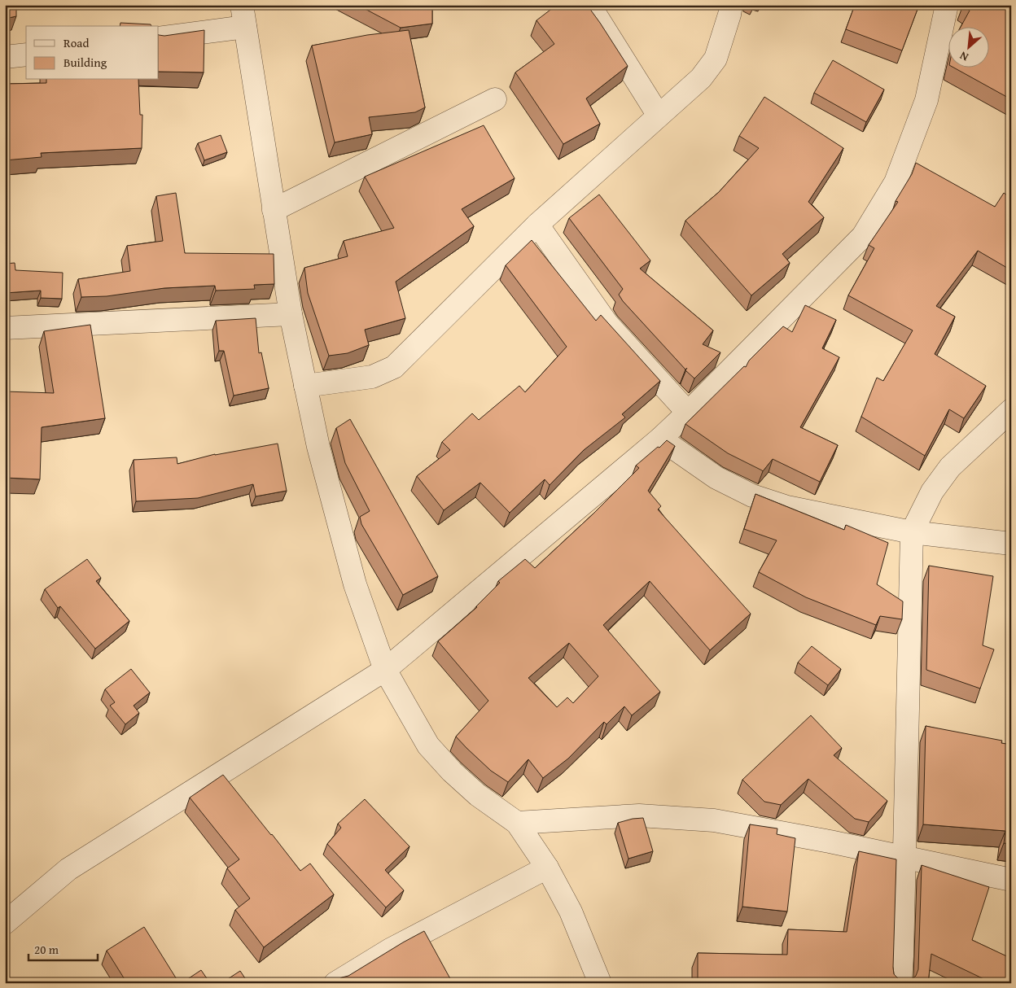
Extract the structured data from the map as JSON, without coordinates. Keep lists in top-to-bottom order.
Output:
{
  "legend": ["Road", "Building"],
  "scale_bar": "20 m",
  "north": "bottom left"
}
